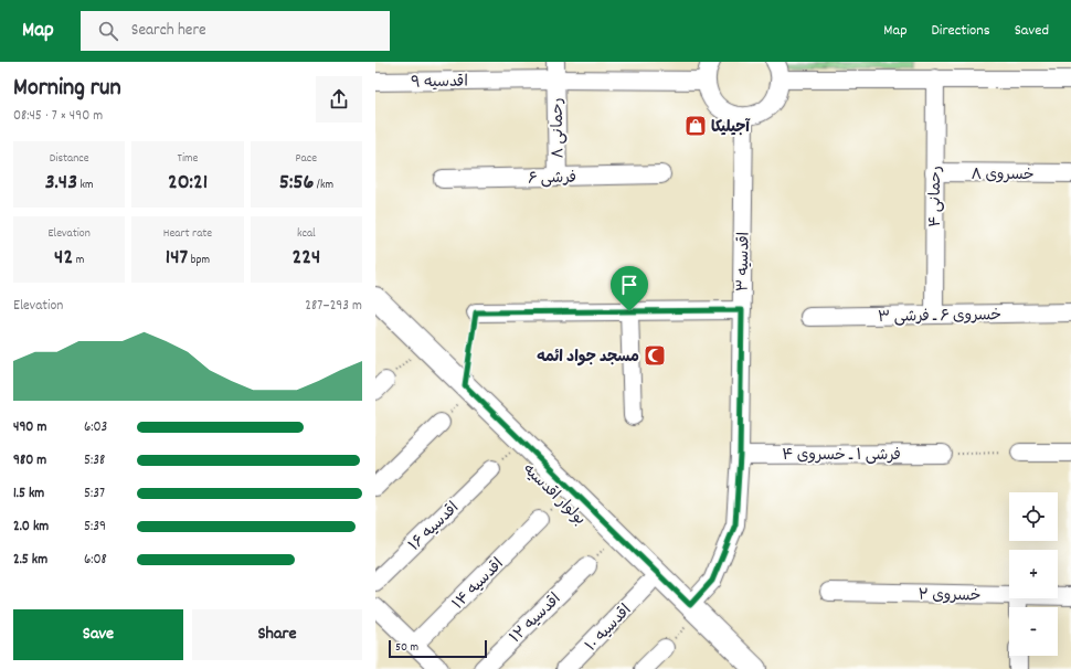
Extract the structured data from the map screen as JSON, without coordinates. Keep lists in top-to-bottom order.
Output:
{
  "streets": {
    "main road": ["بولوار اقدسیه"],
    "street": [
      "اقدسیه ۹",
      "رحمانی ۸",
      "خسروی ۸",
      "فرشی ۶",
      "رحمانی ۴",
      "اقدسیه ۳",
      "خسروی ۶ ـ فرشی ۳",
      "فرشی ۱ ـ خسروی ۴",
      "اقدسیه ۱۶",
      "اقدسیه ۱۴",
      "خسروی ۲",
      "اقدسیه ۱۲",
      "اقدسیه ۱۰"
    ]
  },
  "crossings": [
    ["اقدسیه ۹", "رحمانی ۸"],
    ["رحمانی ۸", "فرشی ۶"],
    ["خسروی ۸", "رحمانی ۴"],
    ["رحمانی ۴", "خسروی ۶ ـ فرشی ۳"],
    ["اقدسیه ۳", "فرشی ۱ ـ خسروی ۴"],
    ["اقدسیه ۳", "بولوار اقدسیه"],
    ["بولوار اقدسیه", "اقدسیه ۱۰"]
  ],
  "places": {
    "shop": ["آجیلیکا"],
    "mosque": ["مسجد جواد ائمه"]
  },
  "scale_bar": "50 m",
  "page": {
    "header": "Map",
    "search": "Search here",
    "nav": ["Map", "Directions", "Saved"],
    "heading": ["Morning run", "08:45 · 7 × 490 m"],
    "stats": [
      ["Distance", "3.43 km"],
      ["Time", "20:21"],
      ["Pace", "5:56 /km"],
      ["Elevation", "42 m"],
      ["Heart rate", "147 bpm"],
      ["kcal", "224"]
    ],
    "chart": ["Elevation", "287–293 m"],
    "list": [
      {
        "name": "490 m",
        "note": "6:03"
      },
      {
        "name": "980 m",
        "note": "5:38"
      },
      {
        "name": "1.5 km",
        "note": "5:37"
      },
      {
        "name": "2.0 km",
        "note": "5:39"
      },
      {
        "name": "2.5 km",
        "note": "6:08"
      }
    ],
    "map_buttons": ["+", "−"],
    "buttons": ["Save", "Share"],
    "scale": "50 m"
  }
}
